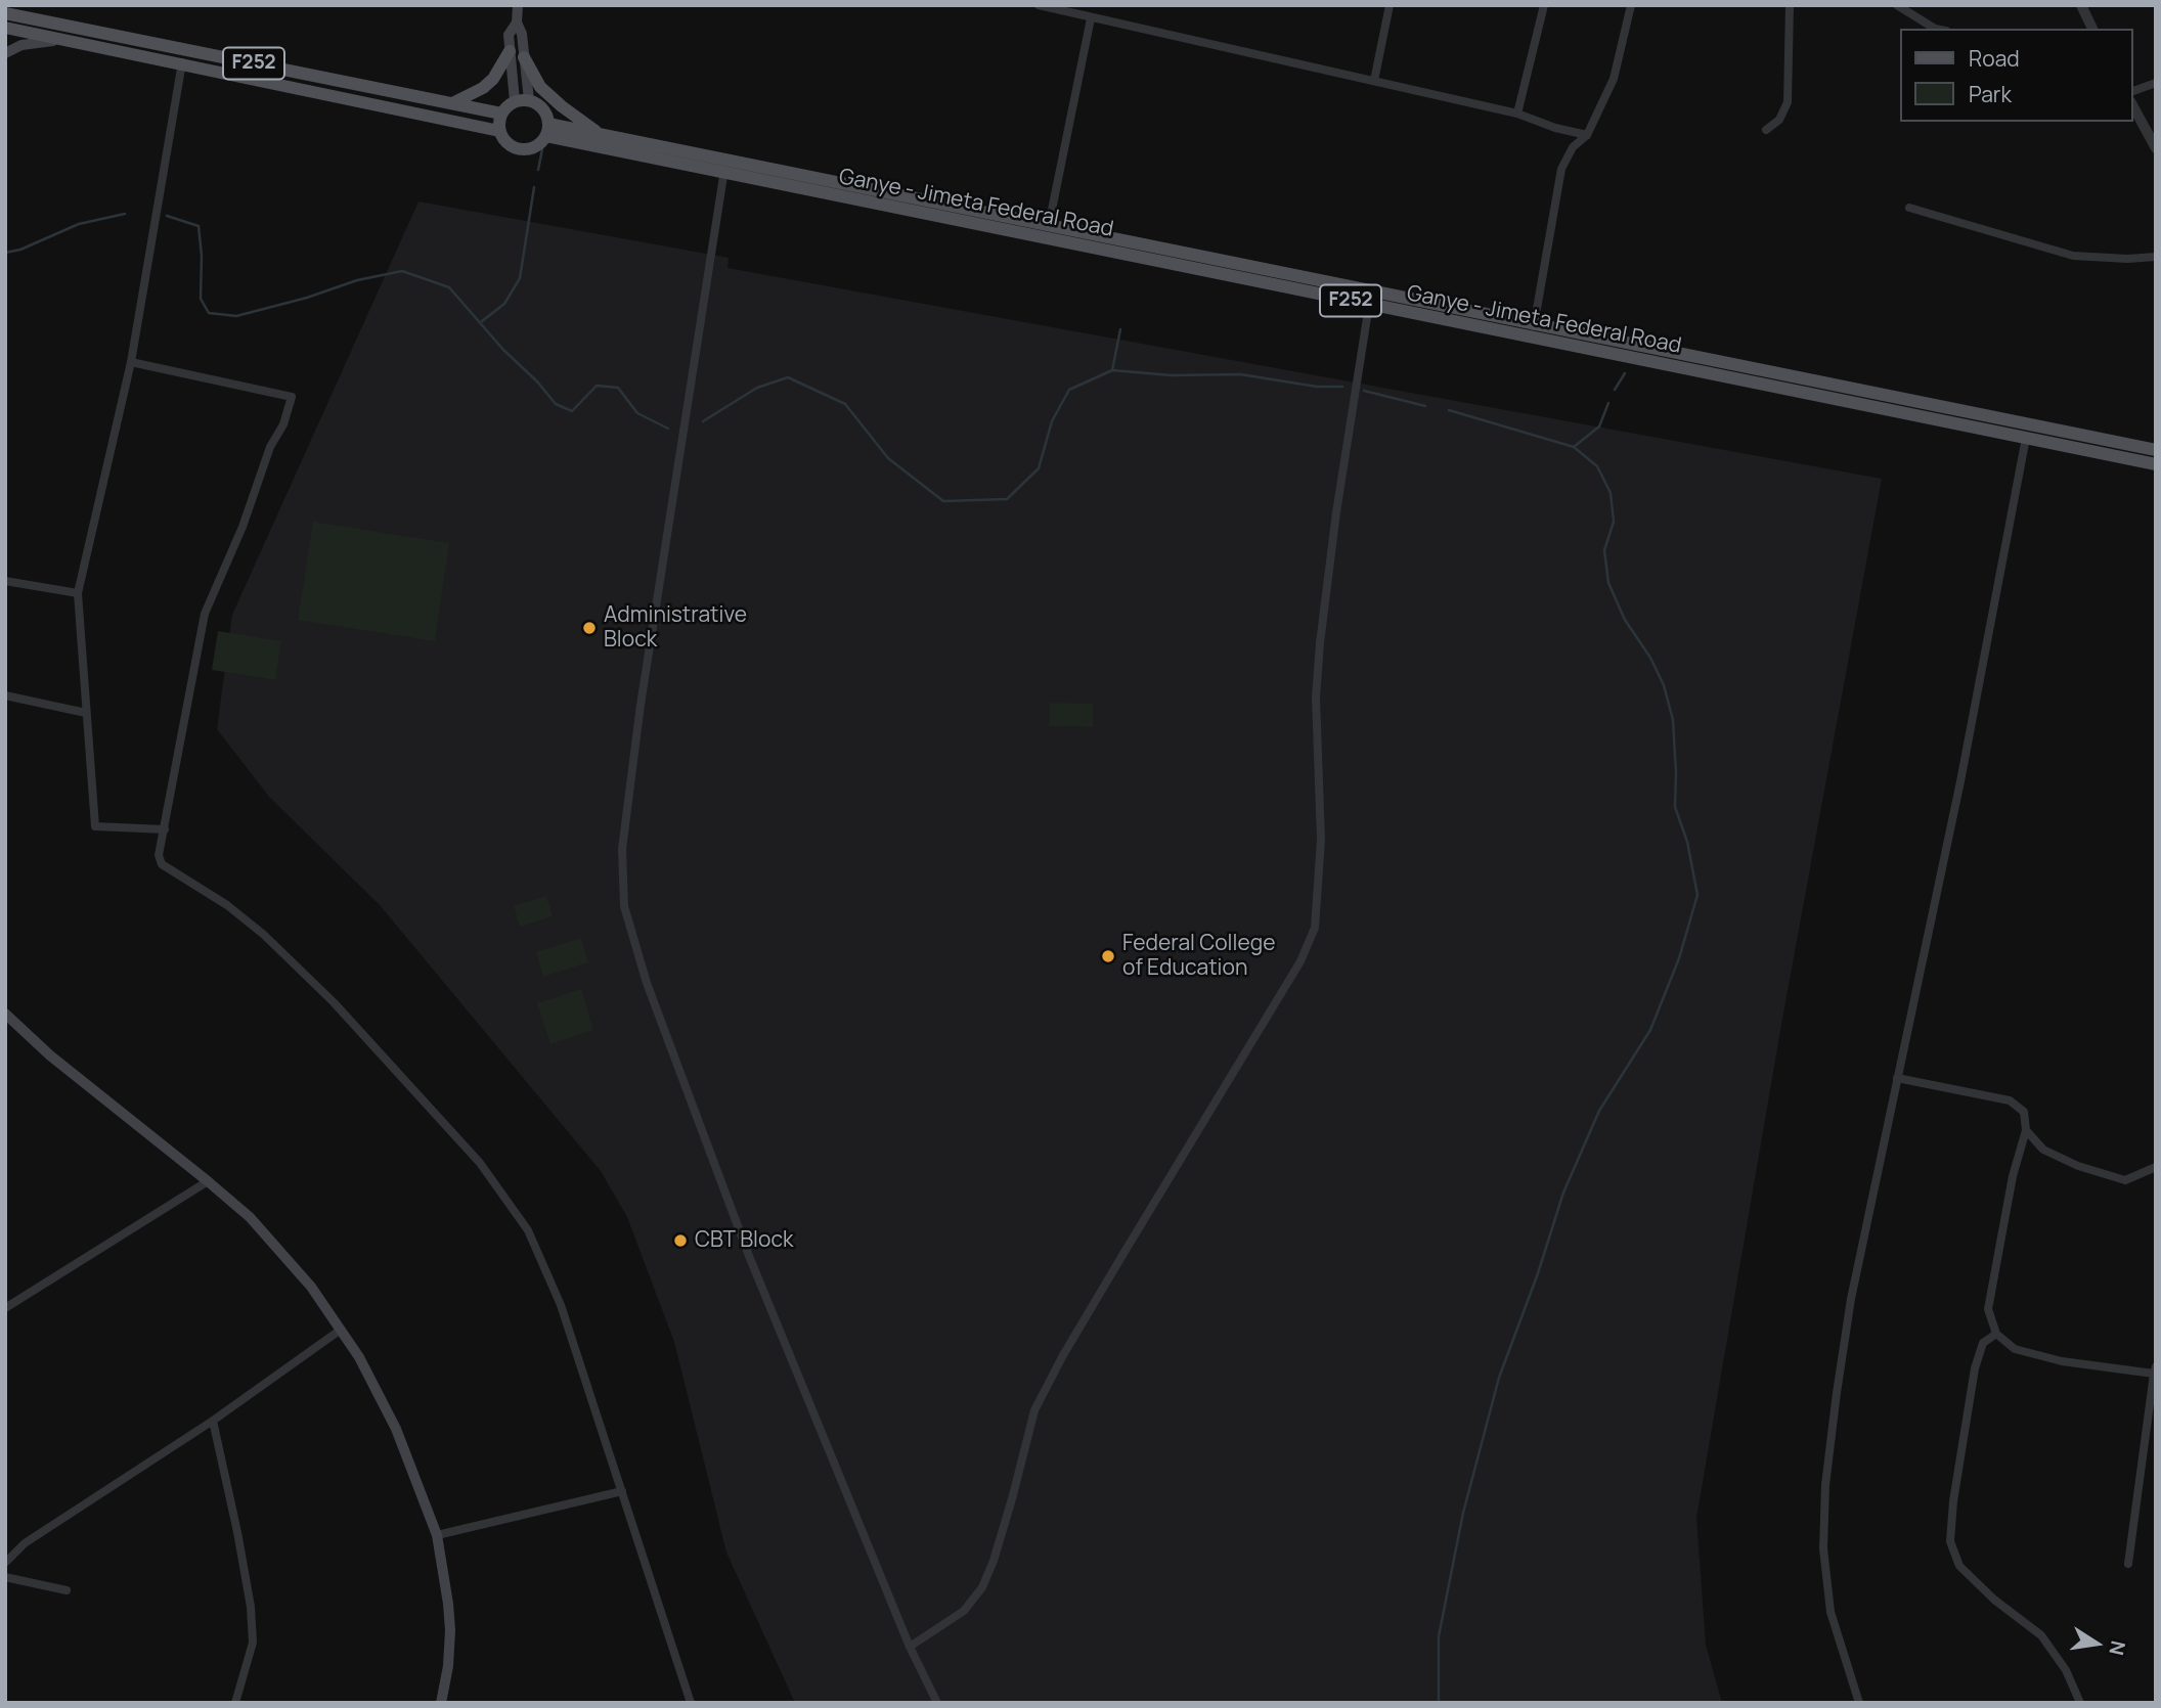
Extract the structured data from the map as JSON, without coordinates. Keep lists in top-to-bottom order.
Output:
{
  "streets": {
    "main road": ["F252", "Ganye - Jimeta Federal Road"]
  },
  "crossings": [
    ["F252", "Ganye - Jimeta Federal Road"]
  ],
  "places": ["Administrative Block", "Federal College of Education", "CBT Block"],
  "legend": ["Road", "Park"],
  "north": "right"
}
